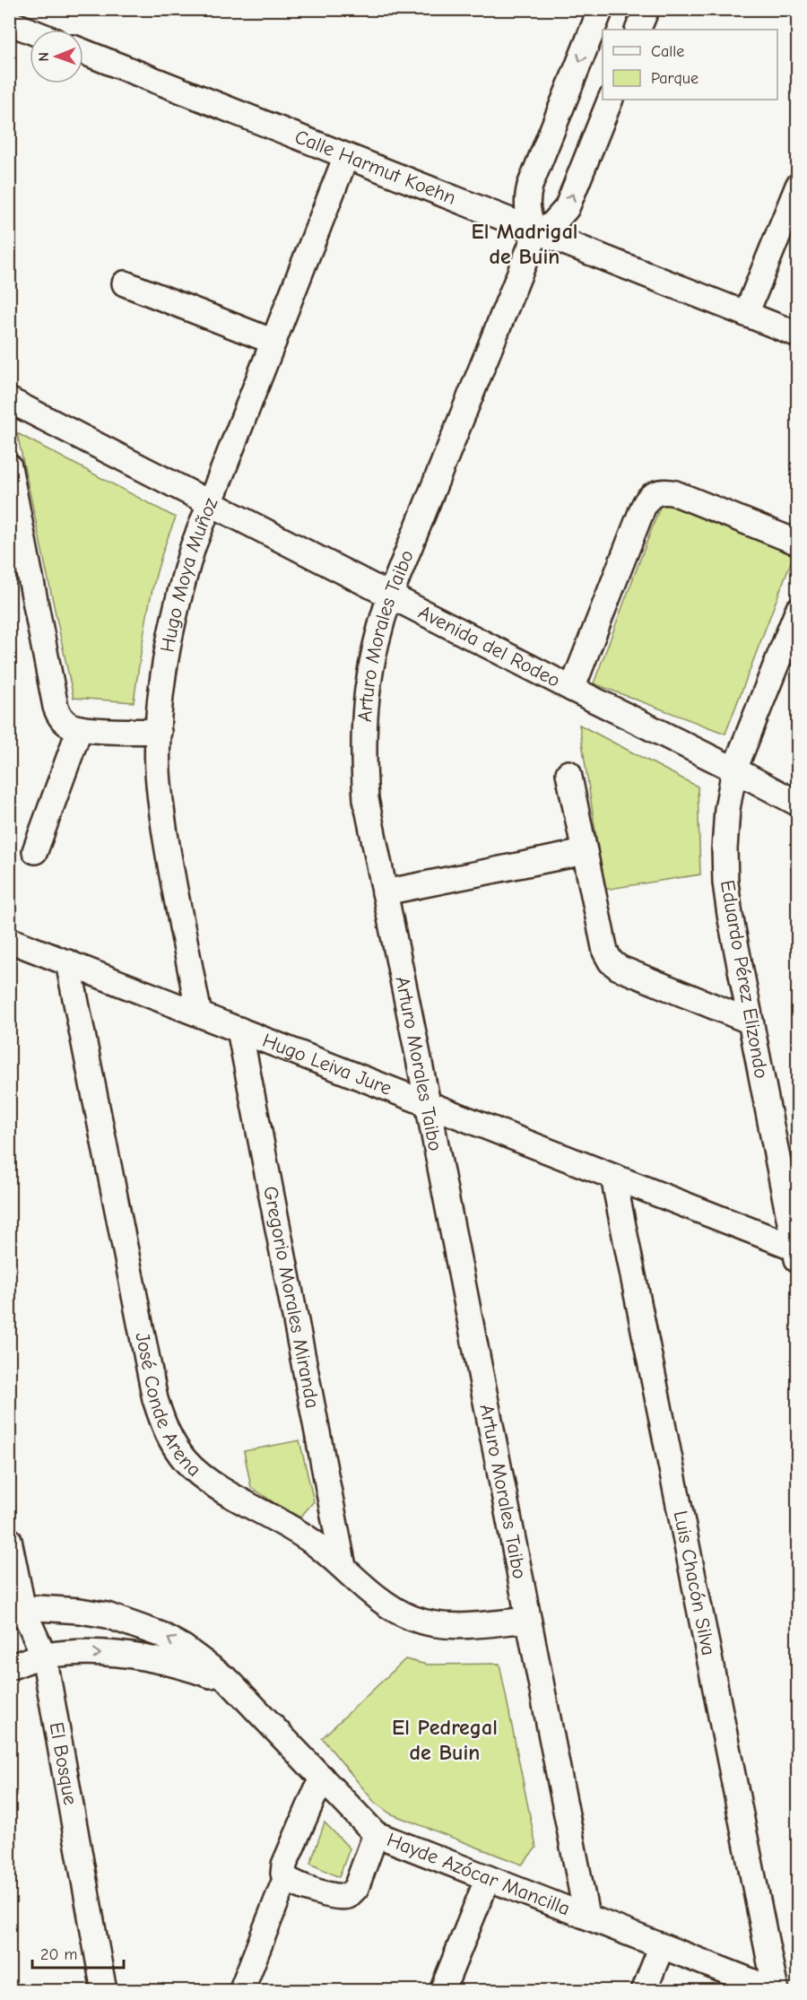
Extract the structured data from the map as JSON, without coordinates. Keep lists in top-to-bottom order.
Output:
{
  "streets": {
    "street": [
      "Calle Harmut Koehn",
      "Hugo Moya Muñoz",
      "Arturo Morales Taibo",
      "Avenida del Rodeo",
      "Eduardo Pérez Elizondo",
      "Hugo Leiva Jure",
      "Gregorio Morales Miranda",
      "José Conde Arena",
      "Luis Chacón Silva",
      "El Bosque",
      "Hayde Azócar Mancilla"
    ]
  },
  "crossings": [
    ["Calle Harmut Koehn", "Hugo Moya Muñoz"],
    ["Calle Harmut Koehn", "Arturo Morales Taibo"],
    ["Hugo Moya Muñoz", "Avenida del Rodeo"],
    ["Hugo Moya Muñoz", "Hugo Leiva Jure"],
    ["Arturo Morales Taibo", "Avenida del Rodeo"],
    ["Arturo Morales Taibo", "Hugo Leiva Jure"],
    ["Arturo Morales Taibo", "José Conde Arena"],
    ["Arturo Morales Taibo", "Hayde Azócar Mancilla"],
    ["Avenida del Rodeo", "Eduardo Pérez Elizondo"],
    ["Eduardo Pérez Elizondo", "Hugo Leiva Jure"],
    ["Hugo Leiva Jure", "Gregorio Morales Miranda"],
    ["Hugo Leiva Jure", "José Conde Arena"],
    ["Hugo Leiva Jure", "Luis Chacón Silva"],
    ["Gregorio Morales Miranda", "José Conde Arena"],
    ["Luis Chacón Silva", "Hayde Azócar Mancilla"],
    ["El Bosque", "Hayde Azócar Mancilla"]
  ],
  "districts": ["El Madrigal de Buin", "El Pedregal de Buin"],
  "legend": ["Calle", "Parque"],
  "scale_bar": "20 m",
  "north": "left"
}
